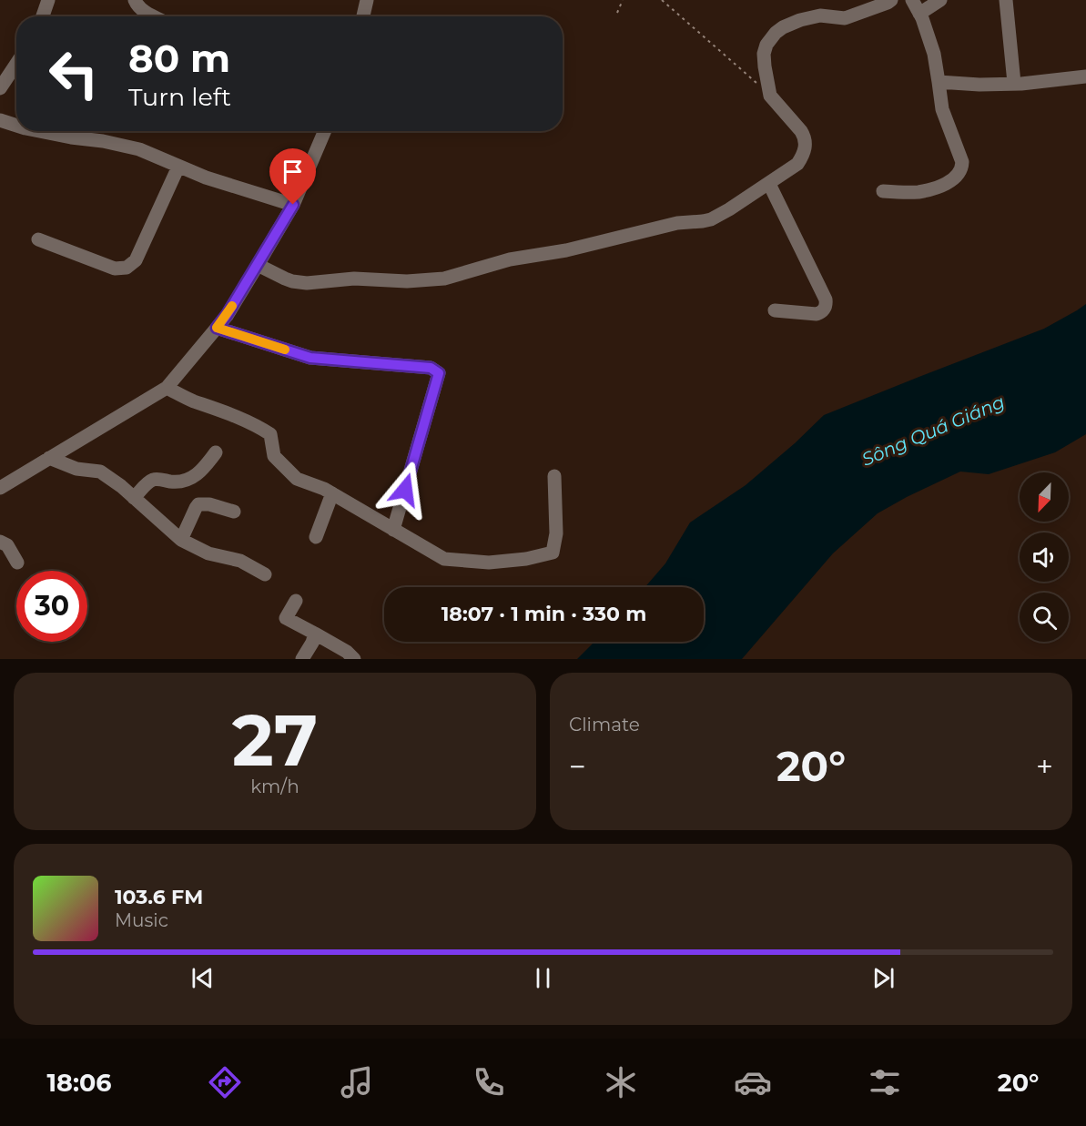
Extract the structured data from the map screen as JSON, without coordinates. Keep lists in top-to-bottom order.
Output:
{
  "water": ["Sông Quá Giáng"],
  "north": "bottom left",
  "page": {
    "turn": ["80 m", "Turn left"],
    "limit": "30",
    "trip": "18:07 · 1 min · 330 m",
    "tile": [
      ["27", "km/h"],
      "Climate"
    ],
    "heat": ["−", "20°", "+"],
    "song": ["103.6 FM", "Music"],
    "tabs": ["18:06", "20°"]
  }
}
